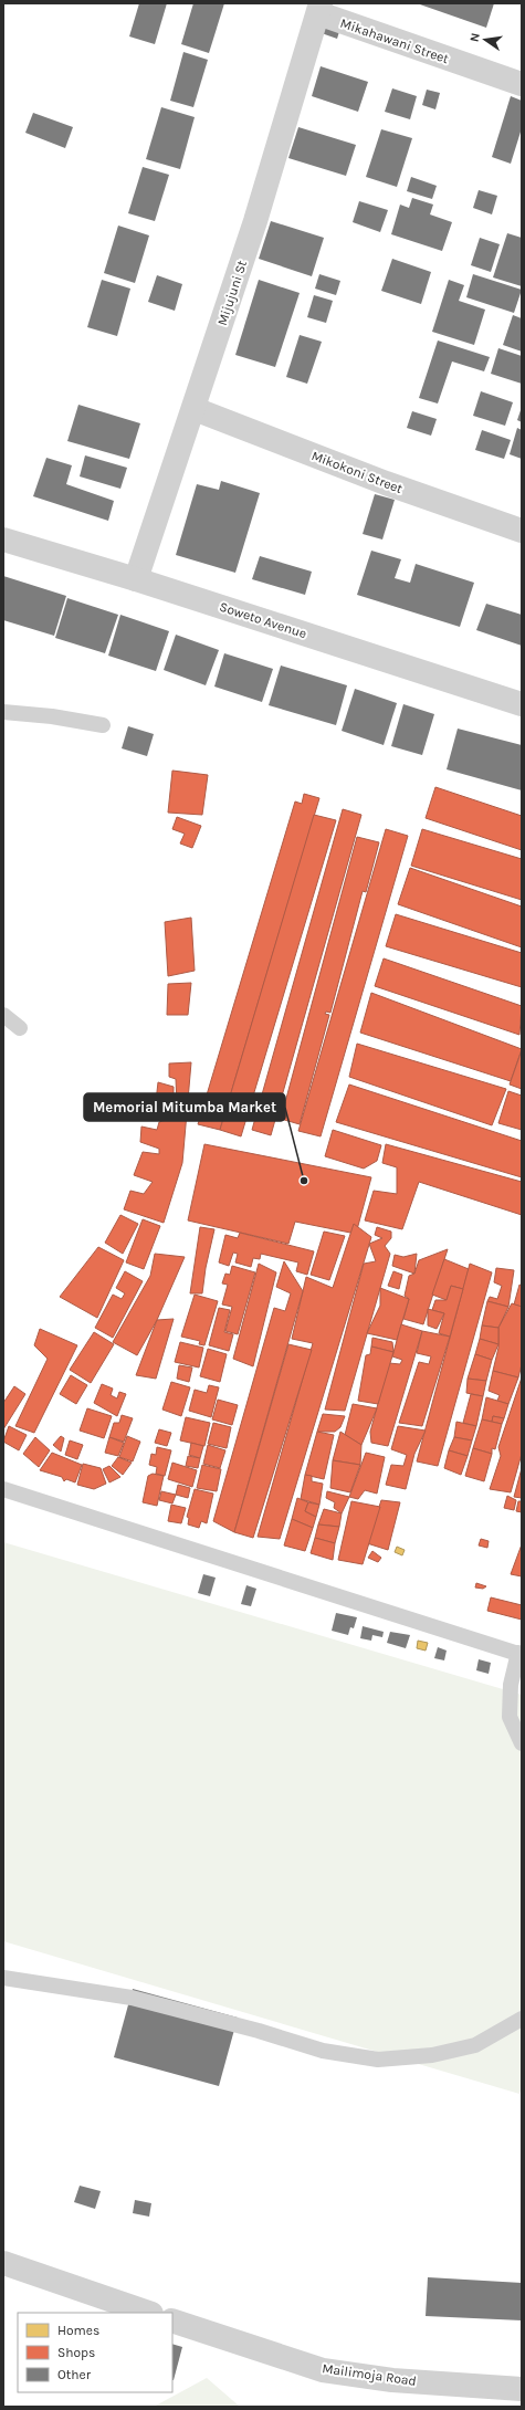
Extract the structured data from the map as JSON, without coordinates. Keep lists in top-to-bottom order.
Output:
{
  "streets": {
    "street": [
      "Mikahawani Street",
      "Mijujuni St",
      "Mikokoni Street",
      "Soweto Avenue",
      "Mailimoja Road"
    ]
  },
  "crossings": [
    ["Mikahawani Street", "Mijujuni St"],
    ["Mijujuni St", "Mikokoni Street"],
    ["Mijujuni St", "Soweto Avenue"]
  ],
  "places": ["Memorial Mitumba Market"],
  "legend": ["Homes", "Shops", "Other"],
  "north": "left"
}
